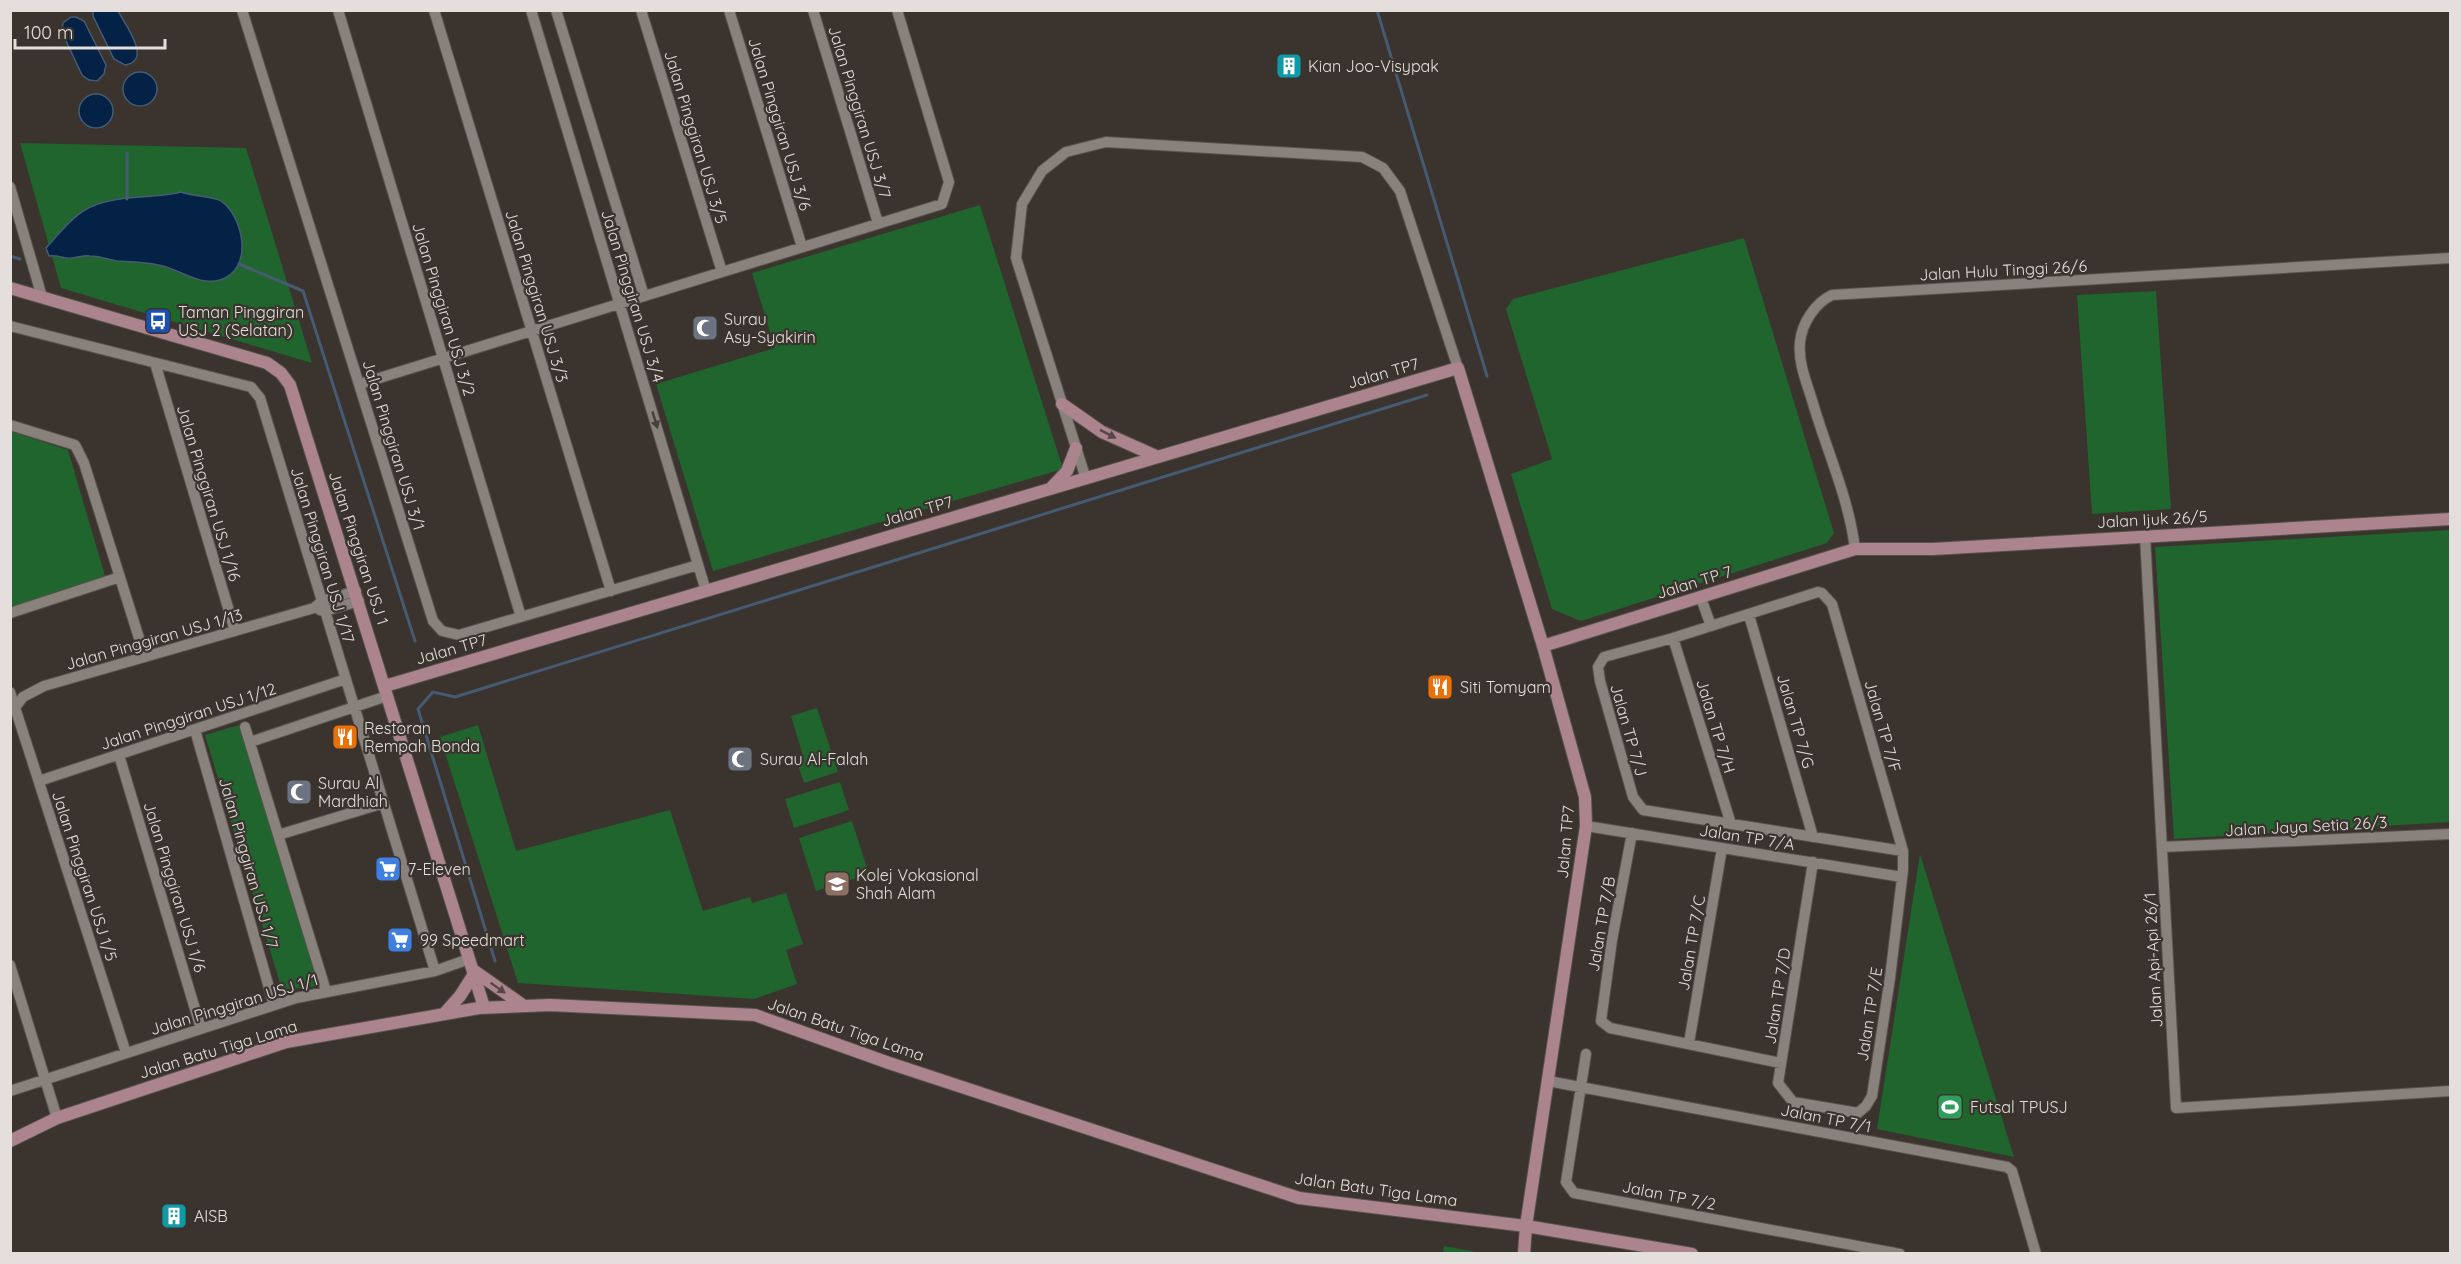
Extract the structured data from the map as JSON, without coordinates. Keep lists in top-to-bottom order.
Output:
{
  "streets": {
    "street": [
      "Jalan Pinggiran USJ 3/7",
      "Jalan Pinggiran USJ 3/6",
      "Jalan Pinggiran USJ 3/5",
      "Jalan Hulu Tinggi 26/6",
      "Jalan Pinggiran USJ 3/3",
      "Jalan Pinggiran USJ 3/4",
      "Jalan Pinggiran USJ 3/2",
      "Jalan TP7",
      "Jalan Pinggiran USJ 3/1",
      "Jalan Pinggiran USJ 1/16",
      "Jalan Ijuk 26/5",
      "Jalan Pinggiran USJ 1",
      "Jalan Pinggiran USJ 1/17",
      "Jalan TP 7",
      "Jalan Pinggiran USJ 1/13",
      "Jalan Pinggiran USJ 1/12",
      "Jalan TP 7/G",
      "Jalan TP 7/H",
      "Jalan TP 7/F",
      "Jalan TP 7/J",
      "Jalan Jaya Setia 26/3",
      "Jalan TP 7/A",
      "Jalan Pinggiran USJ 1/7",
      "Jalan Pinggiran USJ 1/5",
      "Jalan Pinggiran USJ 1/6",
      "Jalan TP 7/B",
      "Jalan TP 7/C",
      "Jalan Api-Api 26/1",
      "Jalan TP 7/D",
      "Jalan Pinggiran USJ 1/1",
      "Jalan TP 7/E",
      "Jalan Batu Tiga Lama",
      "Jalan TP 7/1",
      "Jalan TP 7/2"
    ]
  },
  "crossings": [
    ["Jalan Hulu Tinggi 26/6", "Jalan Ijuk 26/5"],
    ["Jalan Hulu Tinggi 26/6", "Jalan TP 7"],
    ["Jalan Pinggiran USJ 3/3", "Jalan Pinggiran USJ 3/1"],
    ["Jalan Pinggiran USJ 3/4", "Jalan TP7"],
    ["Jalan Pinggiran USJ 3/4", "Jalan Pinggiran USJ 3/1"],
    ["Jalan Pinggiran USJ 3/2", "Jalan Pinggiran USJ 3/1"],
    ["Jalan TP7", "Jalan Pinggiran USJ 1"],
    ["Jalan TP7", "Jalan TP 7"],
    ["Jalan TP7", "Jalan TP 7/A"],
    ["Jalan TP7", "Jalan Batu Tiga Lama"],
    ["Jalan TP7", "Jalan TP 7/1"],
    ["Jalan Pinggiran USJ 1/16", "Jalan Pinggiran USJ 1/17"],
    ["Jalan Pinggiran USJ 1/16", "Jalan Pinggiran USJ 1/13"],
    ["Jalan Ijuk 26/5", "Jalan TP 7"],
    ["Jalan Ijuk 26/5", "Jalan Api-Api 26/1"],
    ["Jalan Pinggiran USJ 1", "Jalan Pinggiran USJ 1/13"],
    ["Jalan Pinggiran USJ 1", "Jalan Pinggiran USJ 1/1"],
    ["Jalan Pinggiran USJ 1", "Jalan Batu Tiga Lama"],
    ["Jalan Pinggiran USJ 1/17", "Jalan Pinggiran USJ 1/13"],
    ["Jalan Pinggiran USJ 1/17", "Jalan Pinggiran USJ 1/12"],
    ["Jalan Pinggiran USJ 1/17", "Jalan Pinggiran USJ 1/1"],
    ["Jalan Pinggiran USJ 1/13", "Jalan Pinggiran USJ 1/5"],
    ["Jalan Pinggiran USJ 1/12", "Jalan Pinggiran USJ 1/7"],
    ["Jalan Pinggiran USJ 1/12", "Jalan Pinggiran USJ 1/5"],
    ["Jalan Pinggiran USJ 1/12", "Jalan Pinggiran USJ 1/6"],
    ["Jalan TP 7/G", "Jalan TP 7/F"],
    ["Jalan TP 7/H", "Jalan TP 7/J"],
    ["Jalan TP 7/F", "Jalan TP 7/A"],
    ["Jalan TP 7/F", "Jalan TP 7/E"],
    ["Jalan Jaya Setia 26/3", "Jalan Api-Api 26/1"],
    ["Jalan TP 7/A", "Jalan TP 7/B"],
    ["Jalan TP 7/A", "Jalan TP 7/C"],
    ["Jalan TP 7/A", "Jalan TP 7/D"],
    ["Jalan TP 7/A", "Jalan TP 7/E"],
    ["Jalan Pinggiran USJ 1/7", "Jalan Pinggiran USJ 1/1"],
    ["Jalan Pinggiran USJ 1/5", "Jalan Pinggiran USJ 1/1"],
    ["Jalan Pinggiran USJ 1/6", "Jalan Pinggiran USJ 1/1"],
    ["Jalan TP 7/B", "Jalan TP 7/C"],
    ["Jalan TP 7/D", "Jalan TP 7/E"],
    ["Jalan TP 7/1", "Jalan TP 7/2"]
  ],
  "places": {
    "building": ["Kian Joo-Visypak", "AISB"],
    "bus stop": ["Taman Pinggiran USJ 2 (Selatan)"],
    "mosque": ["Surau Asy-Syakirin", "Surau Al-Falah", "Surau Al Mardhiah"],
    "restaurant": ["Siti Tomyam", "Restoran Rempah Bonda"],
    "supermarket": ["7-Eleven", "99 Speedmart"],
    "school or university": ["Kolej Vokasional Shah Alam"],
    "sports": ["Futsal TPUSJ"]
  },
  "scale_bar": "100 m"
}
